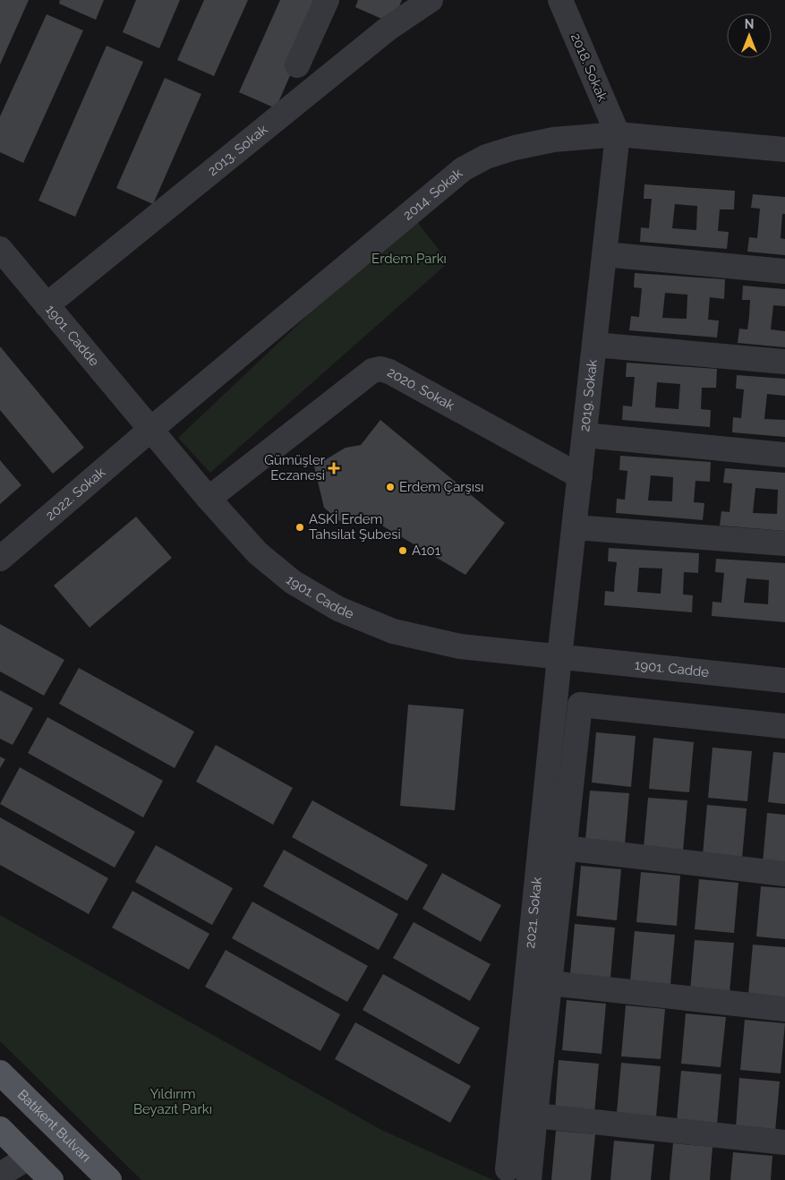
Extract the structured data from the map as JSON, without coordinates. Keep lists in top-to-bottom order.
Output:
{
  "streets": {
    "main road": ["Batıkent Bulvarı"],
    "street": [
      "2018. Sokak",
      "2013. Sokak",
      "2014. Sokak",
      "1901. Cadde",
      "2020. Sokak",
      "2019. Sokak",
      "2022. Sokak",
      "2021. Sokak"
    ]
  },
  "crossings": [
    ["2018. Sokak", "2014. Sokak"],
    ["2018. Sokak", "2019. Sokak"],
    ["2013. Sokak", "1901. Cadde"],
    ["2014. Sokak", "1901. Cadde"],
    ["2014. Sokak", "2019. Sokak"],
    ["2014. Sokak", "2022. Sokak"],
    ["1901. Cadde", "2020. Sokak"],
    ["1901. Cadde", "2019. Sokak"],
    ["1901. Cadde", "2022. Sokak"],
    ["1901. Cadde", "2021. Sokak"],
    ["2020. Sokak", "2019. Sokak"],
    ["2019. Sokak", "2021. Sokak"]
  ],
  "parks": ["Erdem Parkı", "Yıldırım Beyazıt Parkı"],
  "places": {
    "health": ["Gümüşler Eczanesi"],
    "other": ["Erdem Çarşısı", "ASKİ Erdem Tahsilat Şubesi", "A101"]
  },
  "north": "top"
}
